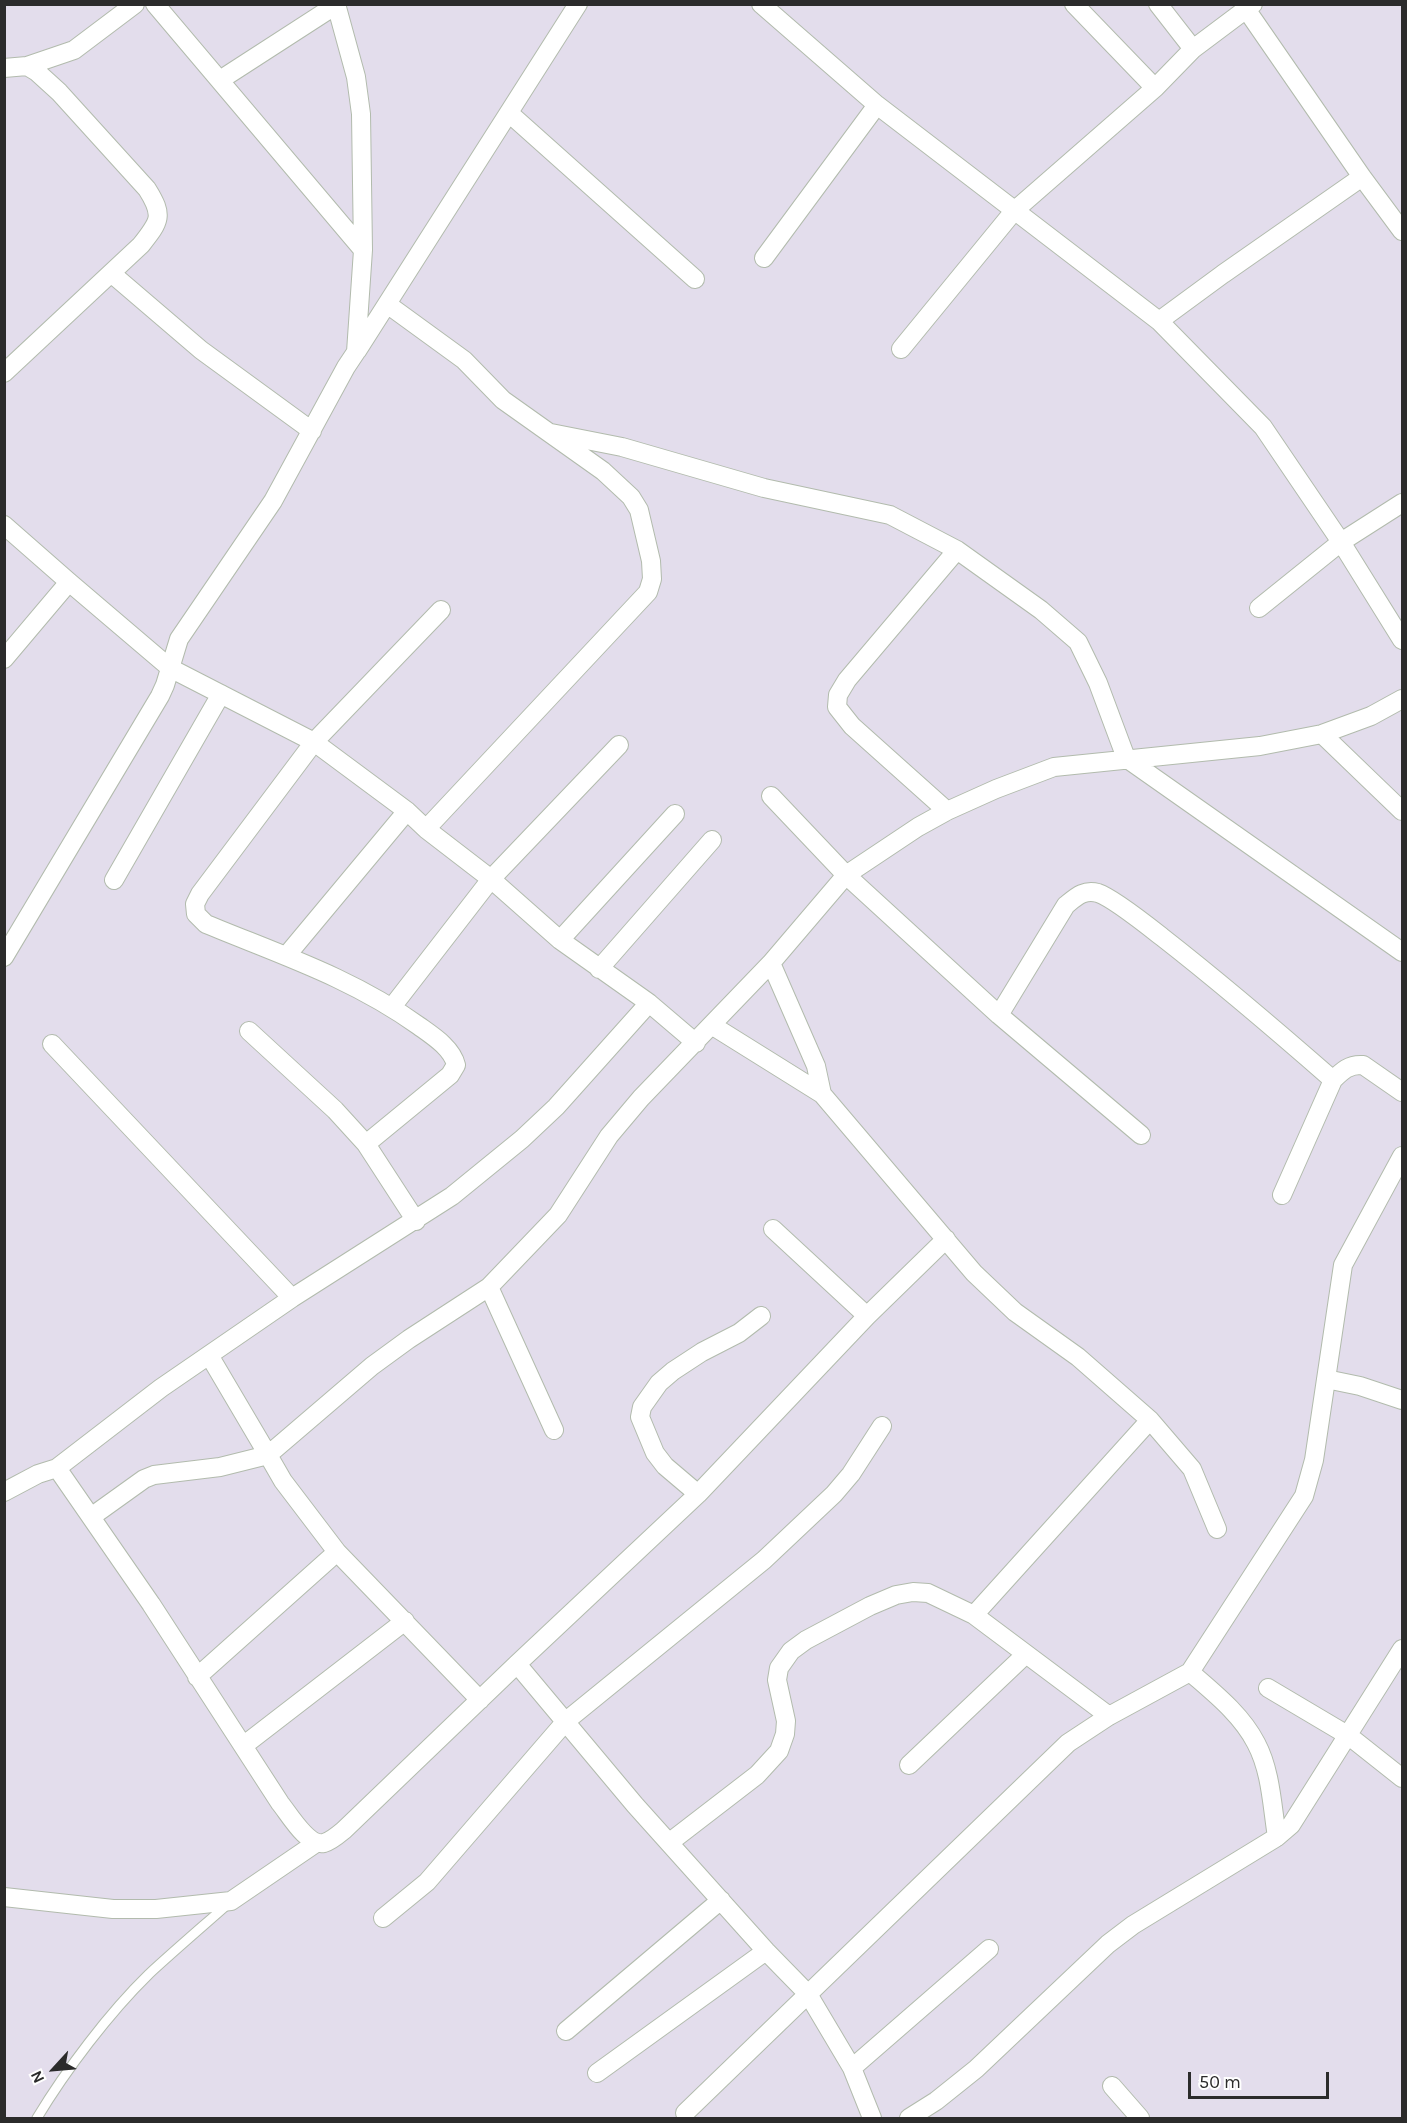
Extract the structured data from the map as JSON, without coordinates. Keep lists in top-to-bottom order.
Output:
{
  "scale_bar": "50 m",
  "north": "bottom left"
}
